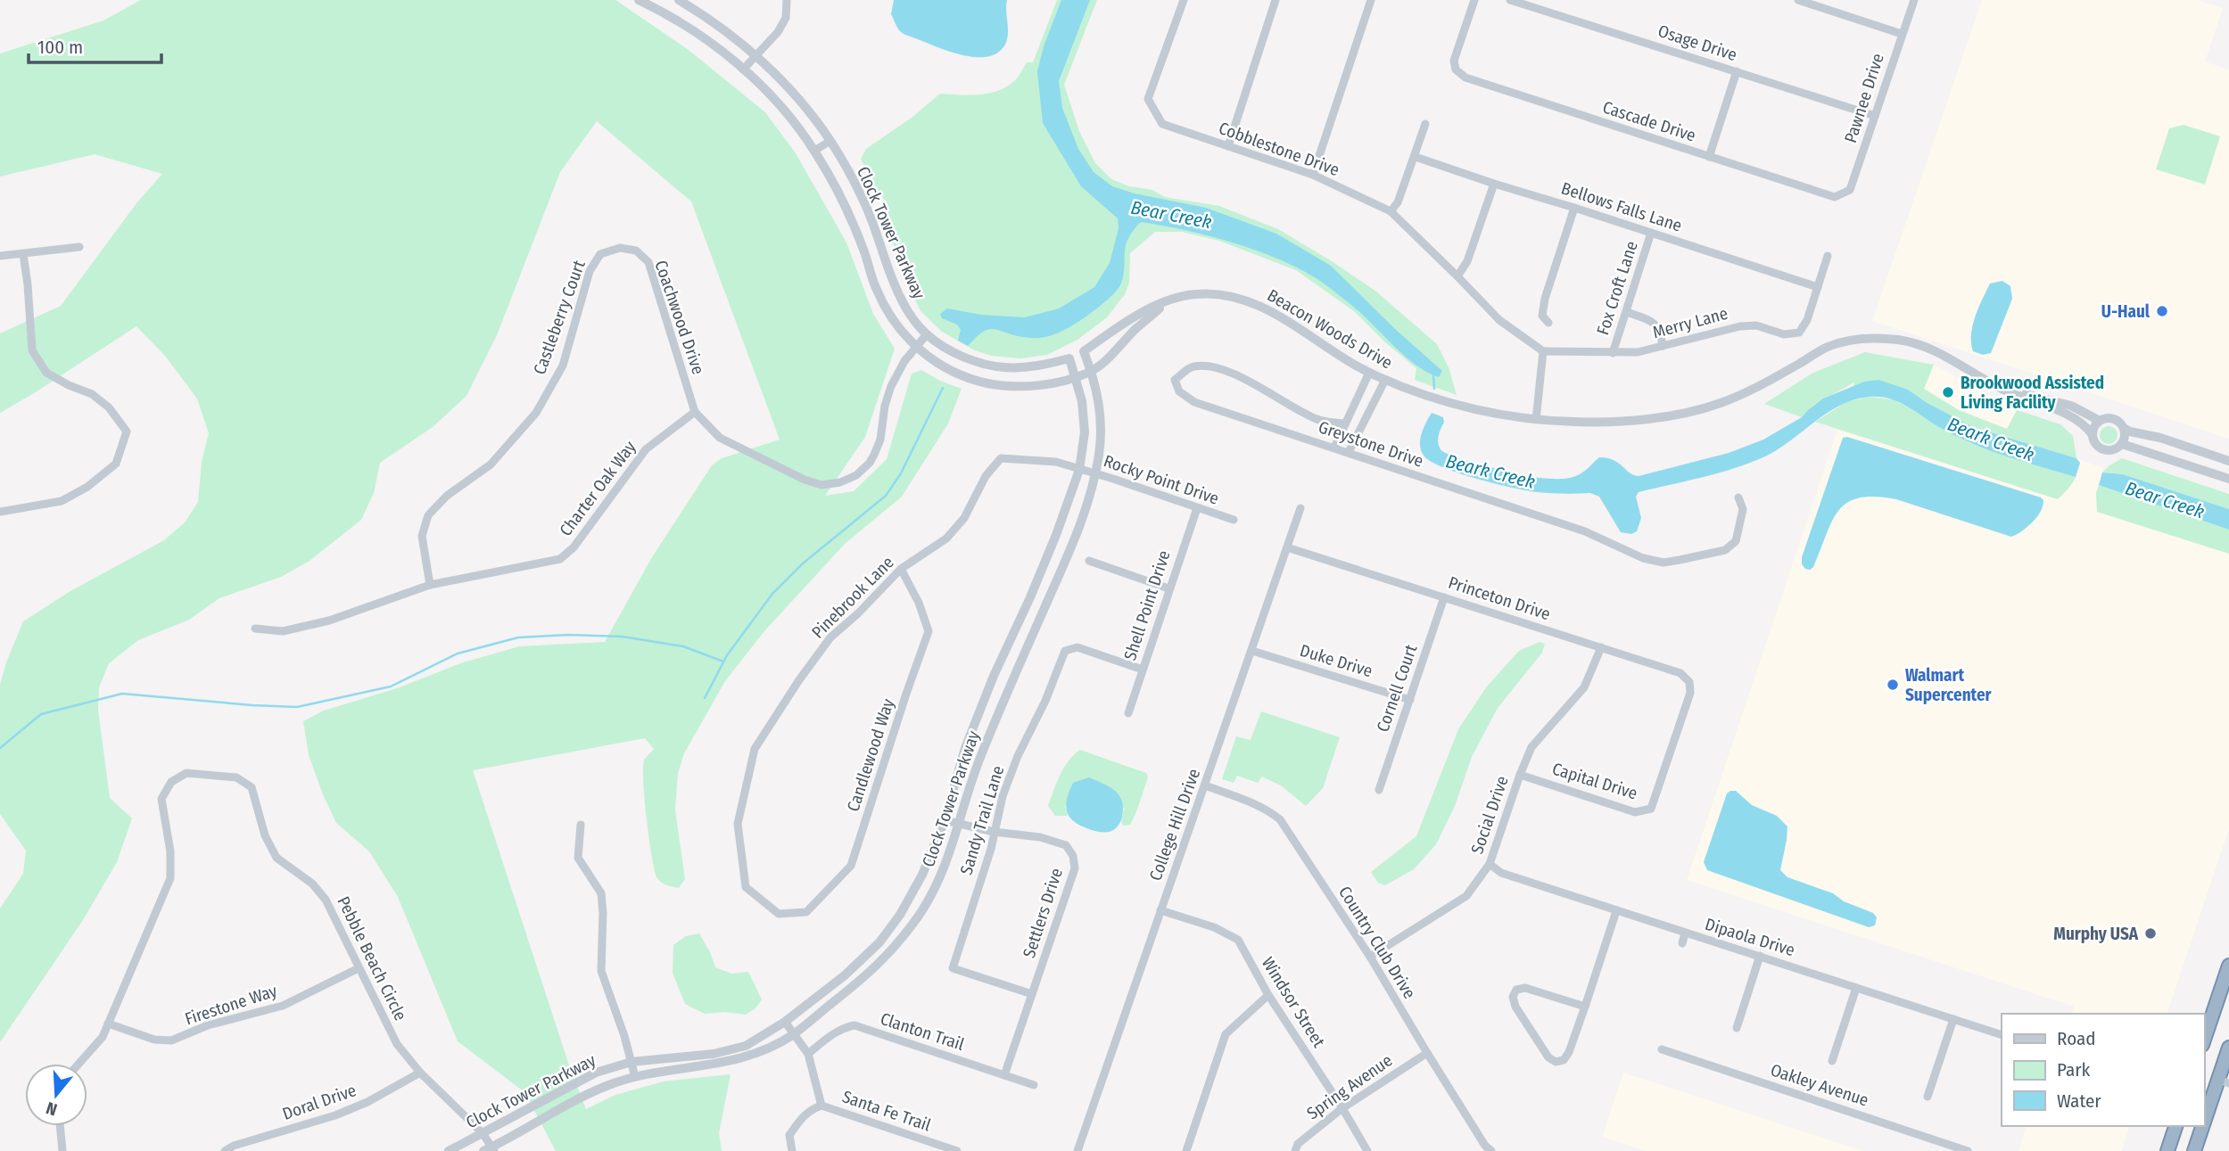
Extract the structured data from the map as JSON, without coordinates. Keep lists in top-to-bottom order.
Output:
{
  "streets": {
    "street": [
      "Osage Drive",
      "Pawnee Drive",
      "Cascade Drive",
      "Cobblestone Drive",
      "Bellows Falls Lane",
      "Clock Tower Parkway",
      "Fox Croft Lane",
      "Castleberry Court",
      "Coachwood Drive",
      "Merry Lane",
      "Beacon Woods Drive",
      "Greystone Drive",
      "Rocky Point Drive",
      "Charter Oak Way",
      "Pinebrook Lane",
      "Princeton Drive",
      "Shell Point Drive",
      "Duke Drive",
      "Cornell Court",
      "Candlewood Way",
      "Capital Drive",
      "Social Drive",
      "Sandy Trail Lane",
      "College Hill Drive",
      "Settlers Drive",
      "Dipaola Drive",
      "Country Club Drive",
      "Pebble Beach Circle",
      "Windsor Street",
      "Firestone Way",
      "Clanton Trail",
      "Oakley Avenue",
      "Spring Avenue",
      "Doral Drive",
      "Santa Fe Trail"
    ]
  },
  "crossings": [
    ["Osage Drive", "Pawnee Drive"],
    ["Pawnee Drive", "Cascade Drive"],
    ["Cobblestone Drive", "Merry Lane"],
    ["Bellows Falls Lane", "Fox Croft Lane"],
    ["Bellows Falls Lane", "Merry Lane"],
    ["Clock Tower Parkway", "Beacon Woods Drive"],
    ["Clock Tower Parkway", "Rocky Point Drive"],
    ["Clock Tower Parkway", "Pinebrook Lane"],
    ["Clock Tower Parkway", "Settlers Drive"],
    ["Clock Tower Parkway", "Pebble Beach Circle"],
    ["Clock Tower Parkway", "Santa Fe Trail"],
    ["Fox Croft Lane", "Merry Lane"],
    ["Castleberry Court", "Coachwood Drive"],
    ["Castleberry Court", "Charter Oak Way"],
    ["Coachwood Drive", "Charter Oak Way"],
    ["Rocky Point Drive", "Pinebrook Lane"],
    ["Rocky Point Drive", "Shell Point Drive"],
    ["Pinebrook Lane", "Candlewood Way"],
    ["Princeton Drive", "Cornell Court"],
    ["Princeton Drive", "Capital Drive"],
    ["Princeton Drive", "Social Drive"],
    ["Princeton Drive", "College Hill Drive"],
    ["Shell Point Drive", "Sandy Trail Lane"],
    ["Duke Drive", "Cornell Court"],
    ["Duke Drive", "College Hill Drive"],
    ["Capital Drive", "Social Drive"],
    ["Social Drive", "Dipaola Drive"],
    ["Social Drive", "Country Club Drive"],
    ["Sandy Trail Lane", "Settlers Drive"],
    ["College Hill Drive", "Country Club Drive"],
    ["College Hill Drive", "Windsor Street"],
    ["Settlers Drive", "Clanton Trail"],
    ["Country Club Drive", "Spring Avenue"],
    ["Pebble Beach Circle", "Firestone Way"],
    ["Pebble Beach Circle", "Doral Drive"],
    ["Windsor Street", "Spring Avenue"],
    ["Clanton Trail", "Santa Fe Trail"]
  ],
  "water": ["Bear Creek", "Beark Creek"],
  "places": [
    "U-Haul",
    "Brookwood Assisted Living Facility",
    "Walmart Supercenter",
    "Murphy USA"
  ],
  "legend": ["Road", "Park", "Water"],
  "scale_bar": "100 m",
  "north": "bottom"
}
